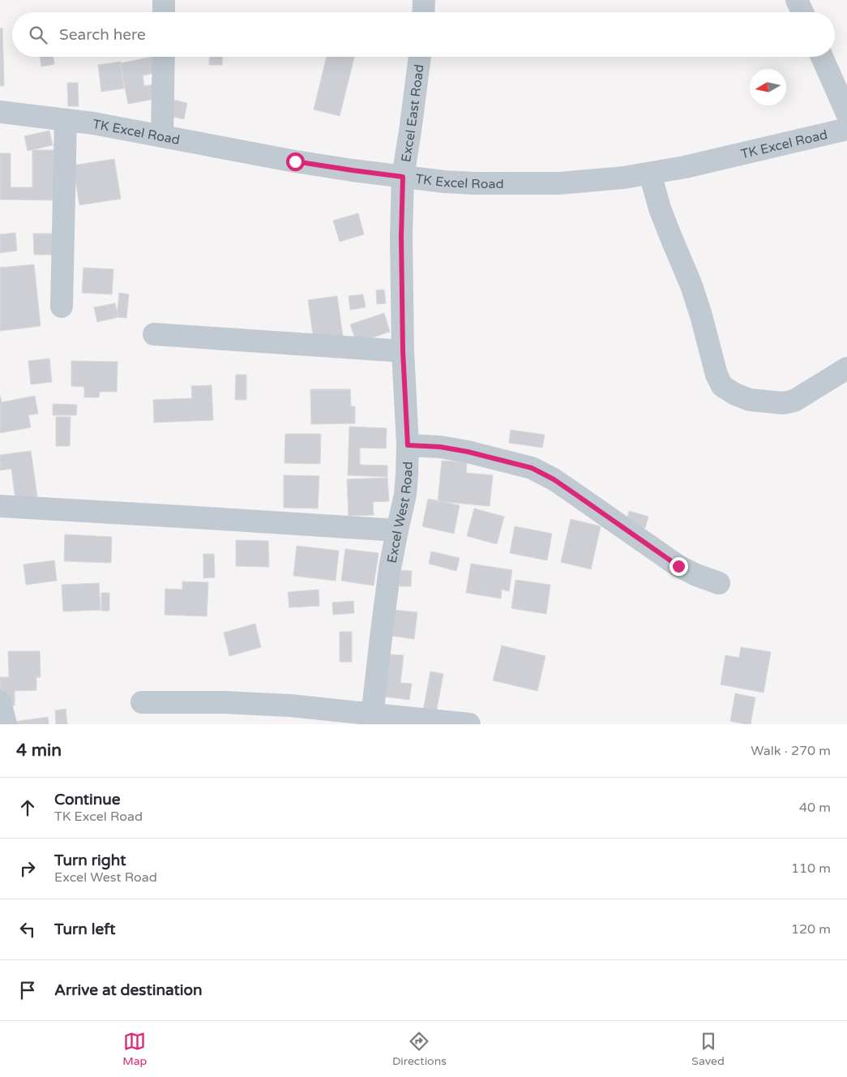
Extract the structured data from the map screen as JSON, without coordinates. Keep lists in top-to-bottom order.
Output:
{
  "streets": {
    "street": ["Excel East Road", "TK Excel Road", "Excel West Road"]
  },
  "crossings": [
    ["Excel East Road", "TK Excel Road"],
    ["Excel East Road", "Excel West Road"],
    ["TK Excel Road", "Excel West Road"]
  ],
  "north": "left",
  "page": {
    "search": "Search here",
    "heading": ["4 min", "Walk · 270 m"],
    "list": [
      ["Continue", "TK Excel Road", "40 m"],
      ["Turn right", "Excel West Road", "110 m"],
      ["Turn left", "120 m"],
      "Arrive at destination"
    ],
    "nav": ["Map", "Directions", "Saved"]
  }
}
